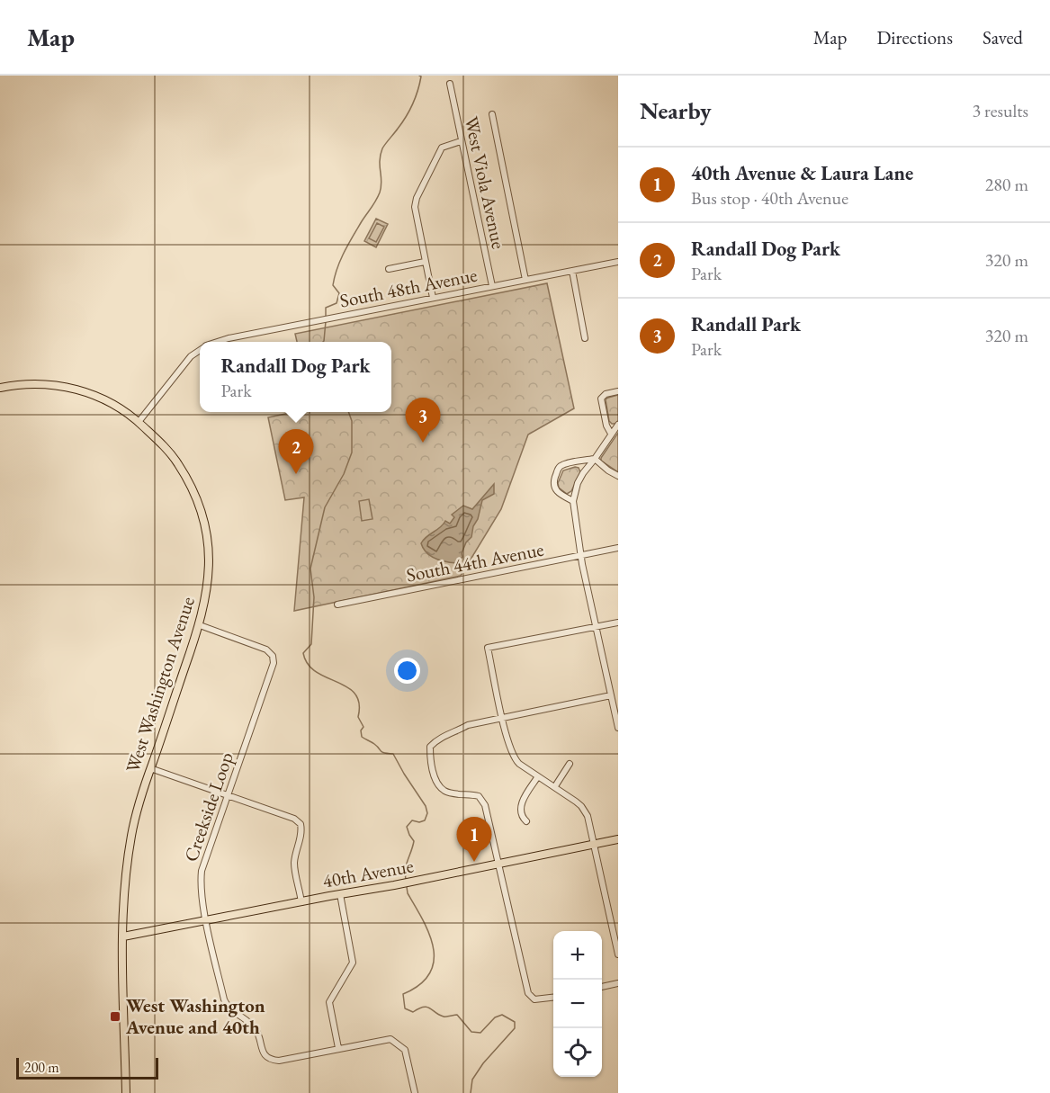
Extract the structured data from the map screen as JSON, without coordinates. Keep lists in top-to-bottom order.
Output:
{
  "streets": {
    "main road": ["West Washington Avenue", "40th Avenue"],
    "street": [
      "West Viola Avenue",
      "South 48th Avenue",
      "South 44th Avenue",
      "Creekside Loop"
    ]
  },
  "crossings": [
    ["West Viola Avenue", "South 48th Avenue"],
    ["South 48th Avenue", "West Washington Avenue"],
    ["West Washington Avenue", "Creekside Loop"],
    ["West Washington Avenue", "40th Avenue"],
    ["Creekside Loop", "40th Avenue"]
  ],
  "places": {
    "transit": ["West Washington Avenue and 40th"]
  },
  "scale_bar": "200 m",
  "page": {
    "header": "Map",
    "nav": ["Map", "Directions", "Saved"],
    "heading": ["Nearby", "3 results"],
    "list": [
      {
        "mark": "1",
        "name": "40th Avenue & Laura Lane",
        "note": "Bus stop · 40th Avenue",
        "value": "280 m"
      },
      {
        "mark": "2",
        "name": "Randall Dog Park",
        "note": "Park",
        "value": "320 m"
      },
      {
        "mark": "3",
        "name": "Randall Park",
        "note": "Park",
        "value": "320 m"
      }
    ],
    "popup": ["Randall Dog Park", "Park"],
    "pins": ["3", "2", "1"],
    "map_buttons": ["+", "−"],
    "scale": "200 m"
  }
}
